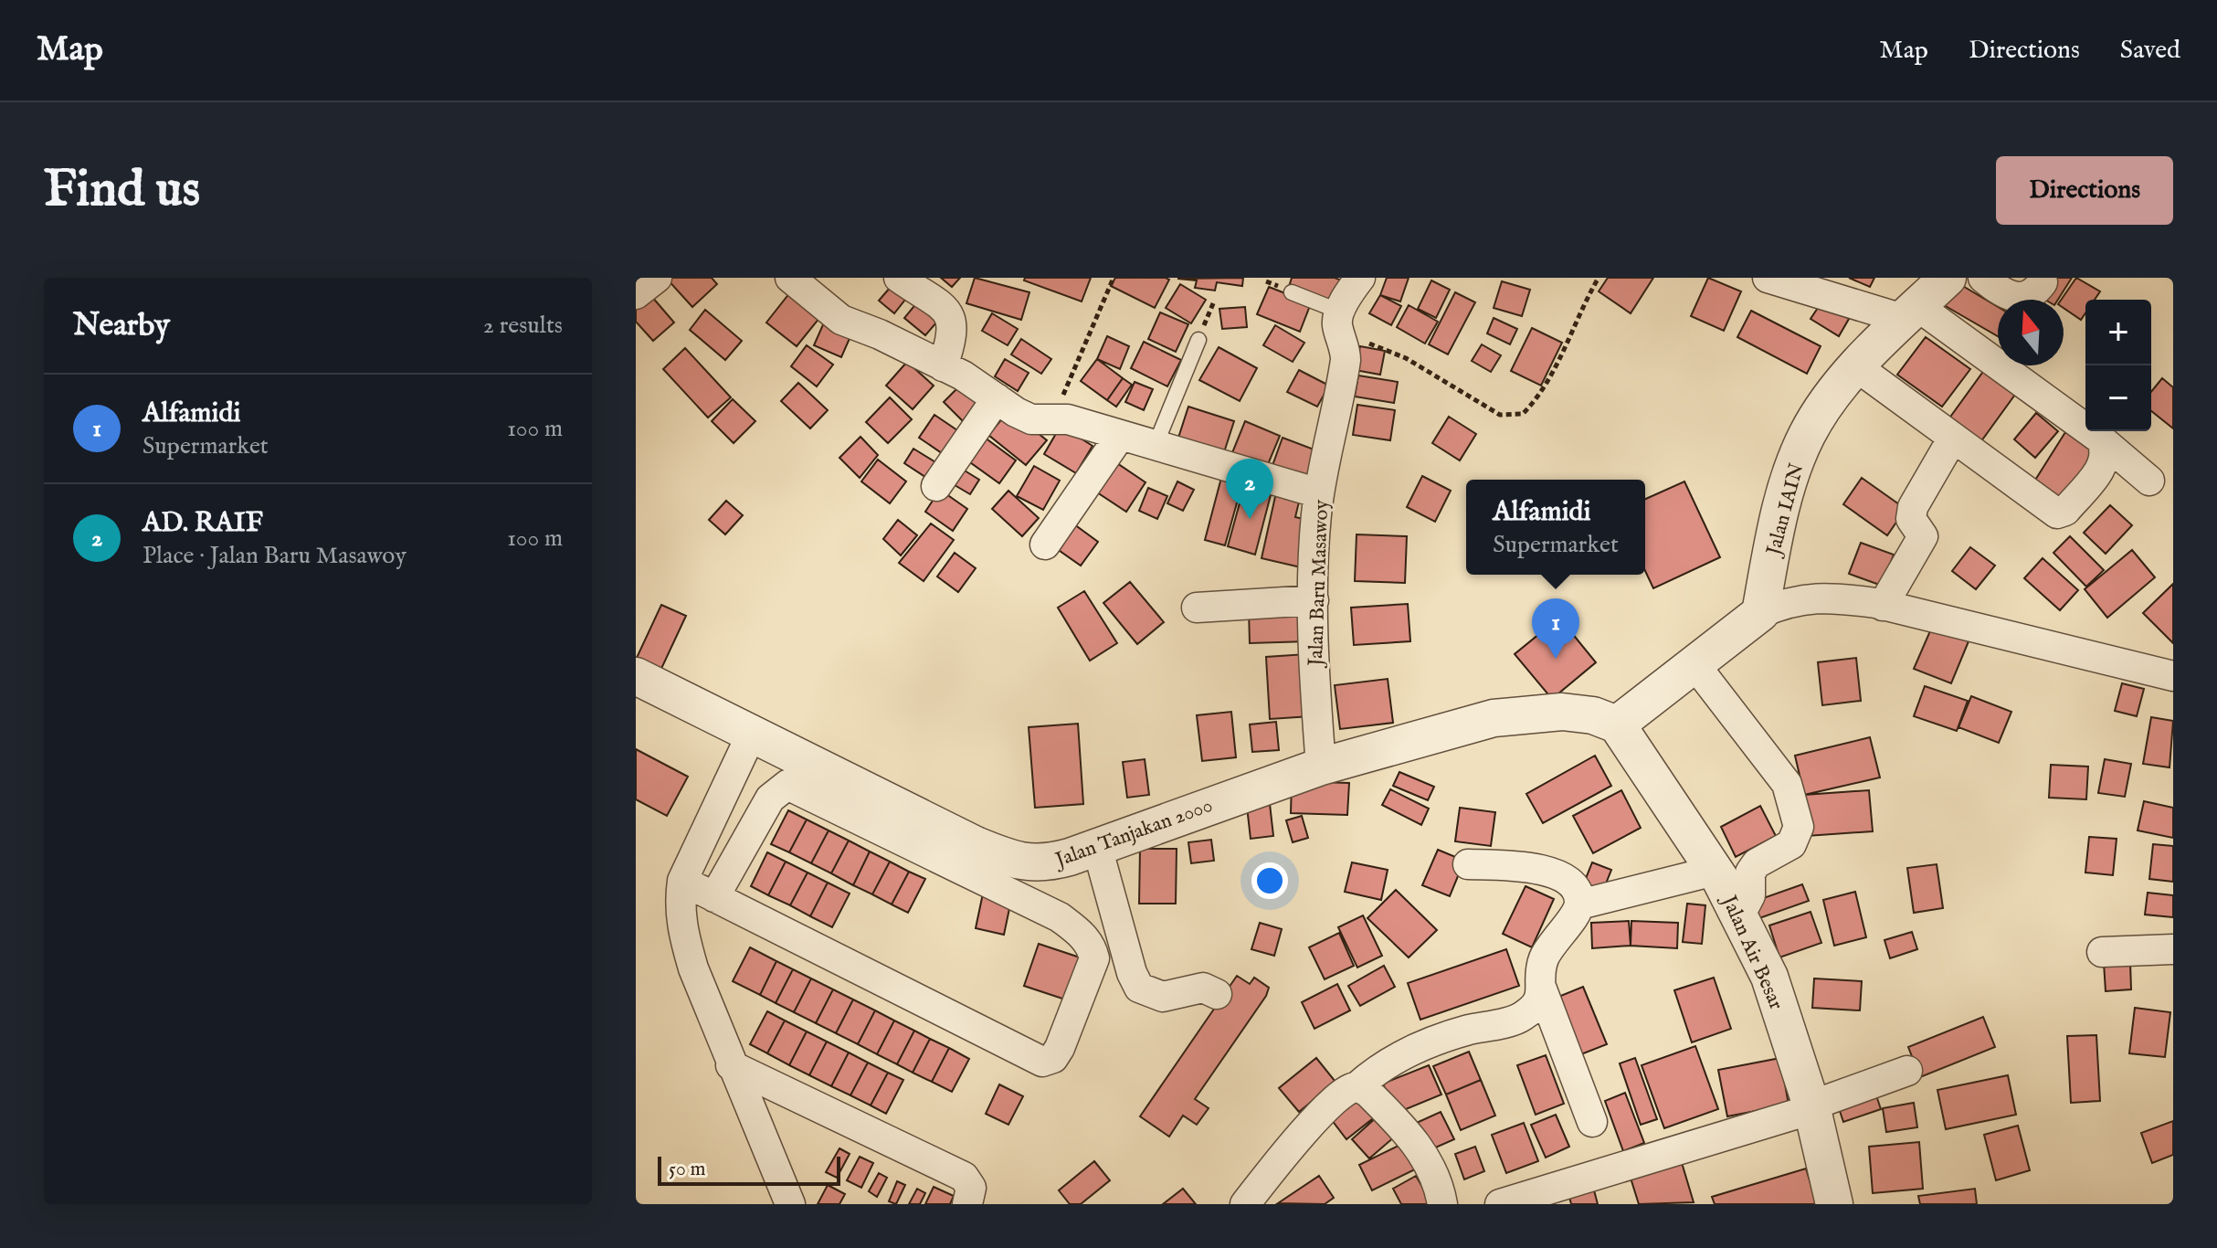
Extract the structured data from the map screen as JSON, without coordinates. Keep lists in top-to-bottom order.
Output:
{
  "streets": {
    "street": [
      "Jalan IAIN",
      "Jalan Baru Masawoy",
      "Jalan Tanjakan 2000",
      "Jalan Air Besar"
    ]
  },
  "crossings": [
    ["Jalan Baru Masawoy", "Jalan Tanjakan 2000"],
    ["Jalan Tanjakan 2000", "Jalan Air Besar"]
  ],
  "scale_bar": "50 m",
  "north": "top",
  "page": {
    "header": "Map",
    "nav": ["Map", "Directions", "Saved"],
    "buttons": "Directions",
    "title": "Find us",
    "heading": ["Nearby", "2 results"],
    "map_buttons": ["+", "−"],
    "list": [
      {
        "mark": "1",
        "name": "Alfamidi",
        "note": "Supermarket",
        "value": "100 m"
      },
      {
        "mark": "2",
        "name": "AD. RAIF",
        "note": "Place · Jalan Baru Masawoy",
        "value": "100 m"
      }
    ],
    "pins": ["2", "1"],
    "popup": ["Alfamidi", "Supermarket"],
    "scale": "50 m"
  }
}
